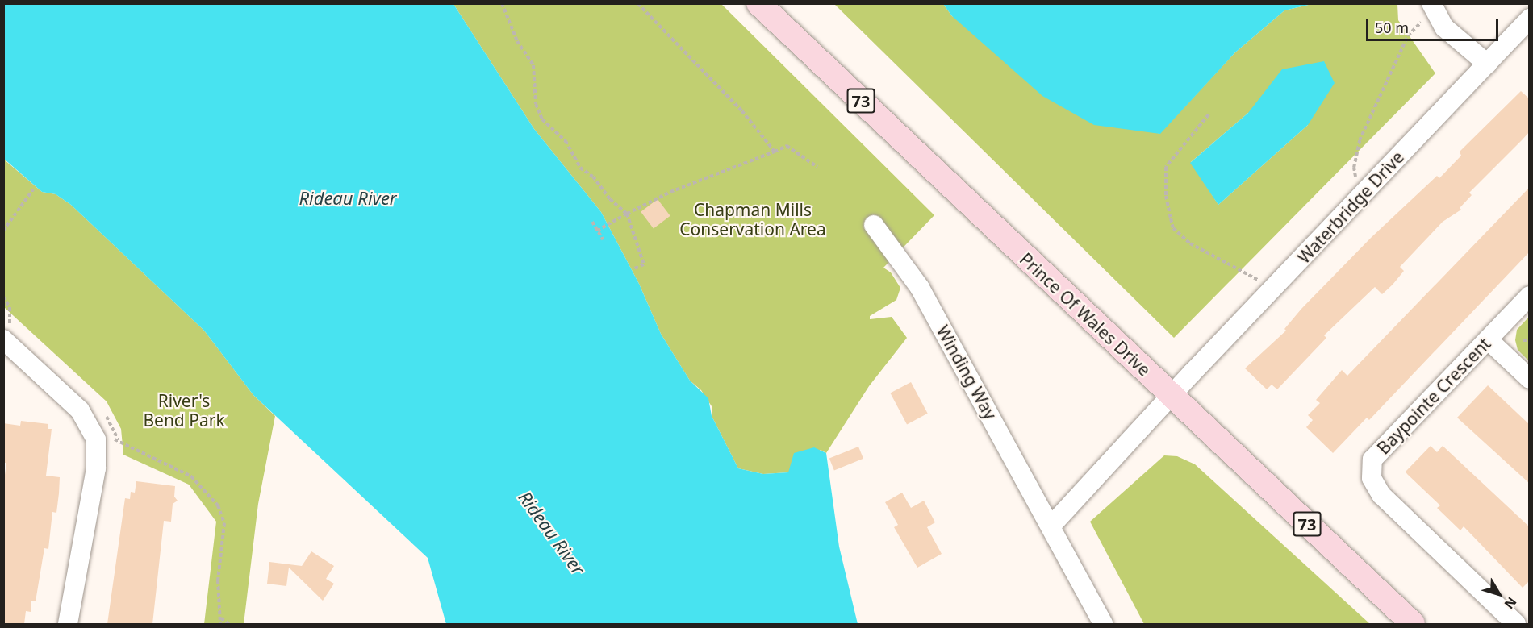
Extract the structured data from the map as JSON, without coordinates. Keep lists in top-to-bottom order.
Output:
{
  "streets": {
    "main road": ["73", "Prince Of Wales Drive"],
    "street": ["Waterbridge Drive", "Winding Way", "Baypointe Crescent"]
  },
  "crossings": [
    ["Waterbridge Drive", "Prince Of Wales Drive"]
  ],
  "water": ["Rideau River"],
  "parks": ["Chapman Mills Conservation Area", "River's Bend Park"],
  "scale_bar": "50 m",
  "north": "bottom right"
}
